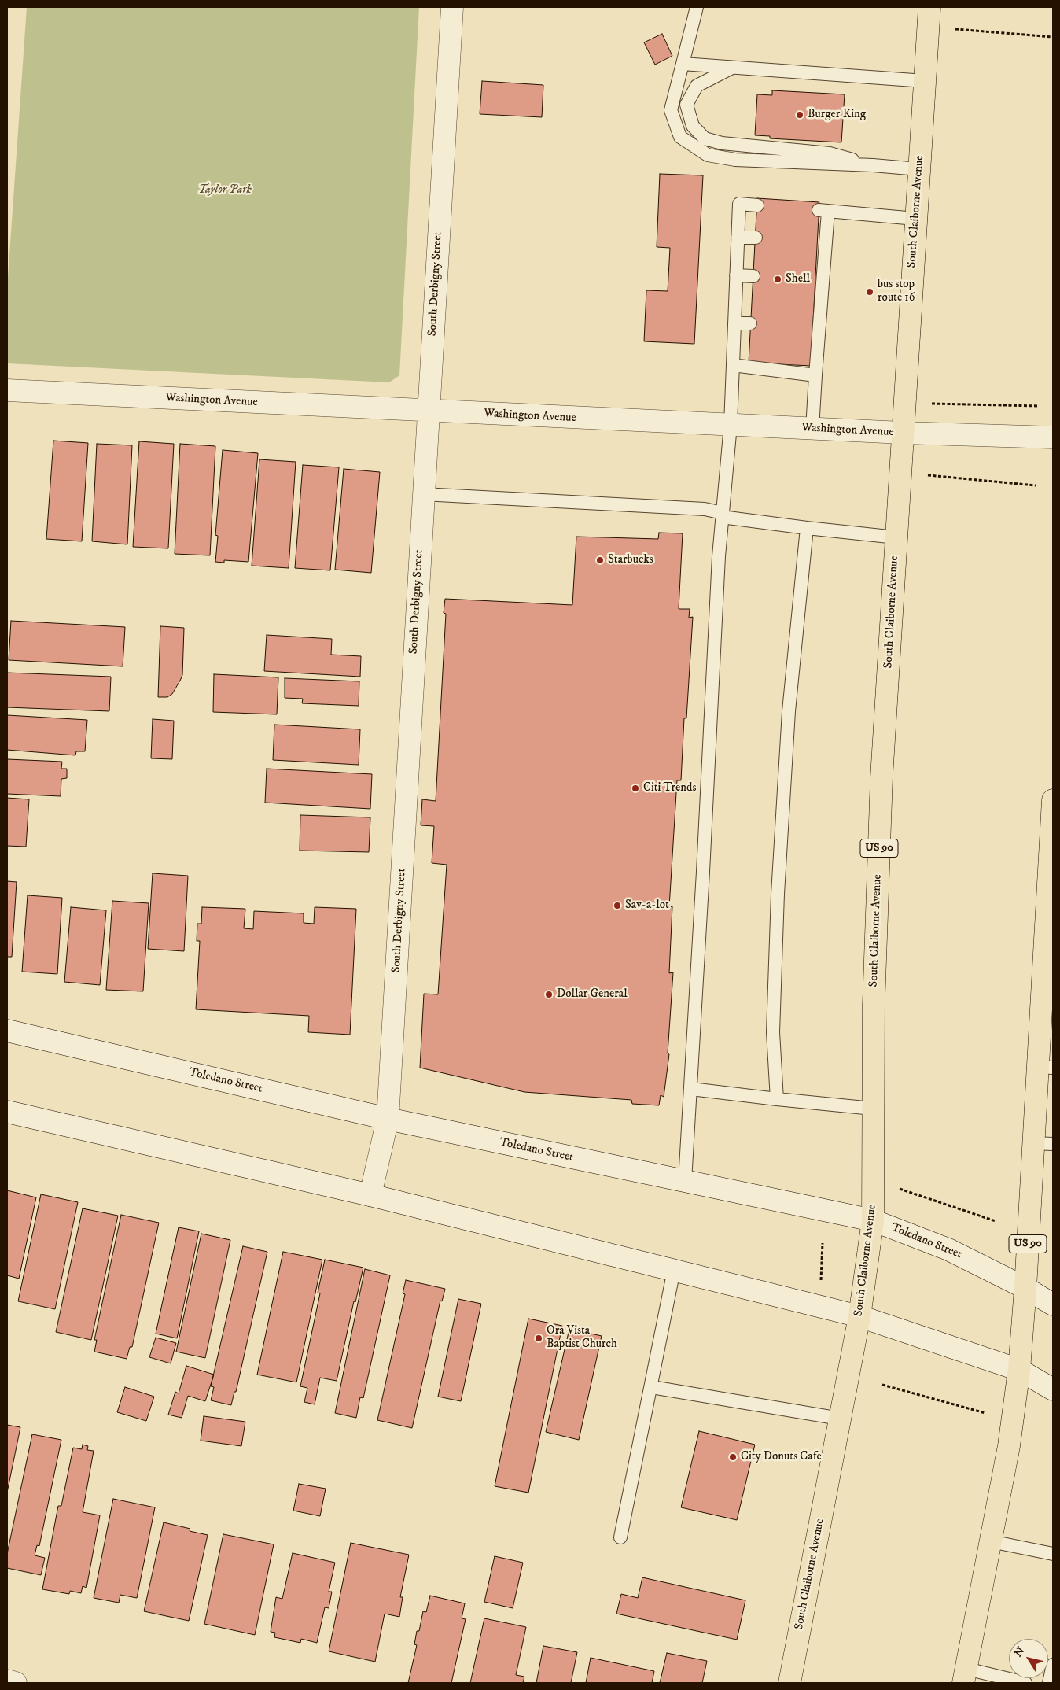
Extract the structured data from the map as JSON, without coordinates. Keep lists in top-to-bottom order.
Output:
{
  "streets": {
    "main road": ["South Claiborne Avenue", "US 90"],
    "street": ["South Derbigny Street", "Washington Avenue", "Toledano Street"]
  },
  "crossings": [
    ["South Claiborne Avenue", "Washington Avenue"],
    ["South Claiborne Avenue", "Toledano Street"],
    ["South Derbigny Street", "Washington Avenue"],
    ["South Derbigny Street", "Toledano Street"],
    ["US 90", "Toledano Street"]
  ],
  "parks": ["Taylor Park"],
  "places": [
    "Burger King",
    "Shell",
    "bus stop route 16",
    "Starbucks",
    "Citi Trends",
    "Sav-a-lot",
    "Dollar General",
    "Ora Vista Baptist Church",
    "City Donuts Cafe"
  ],
  "north": "top left"
}
